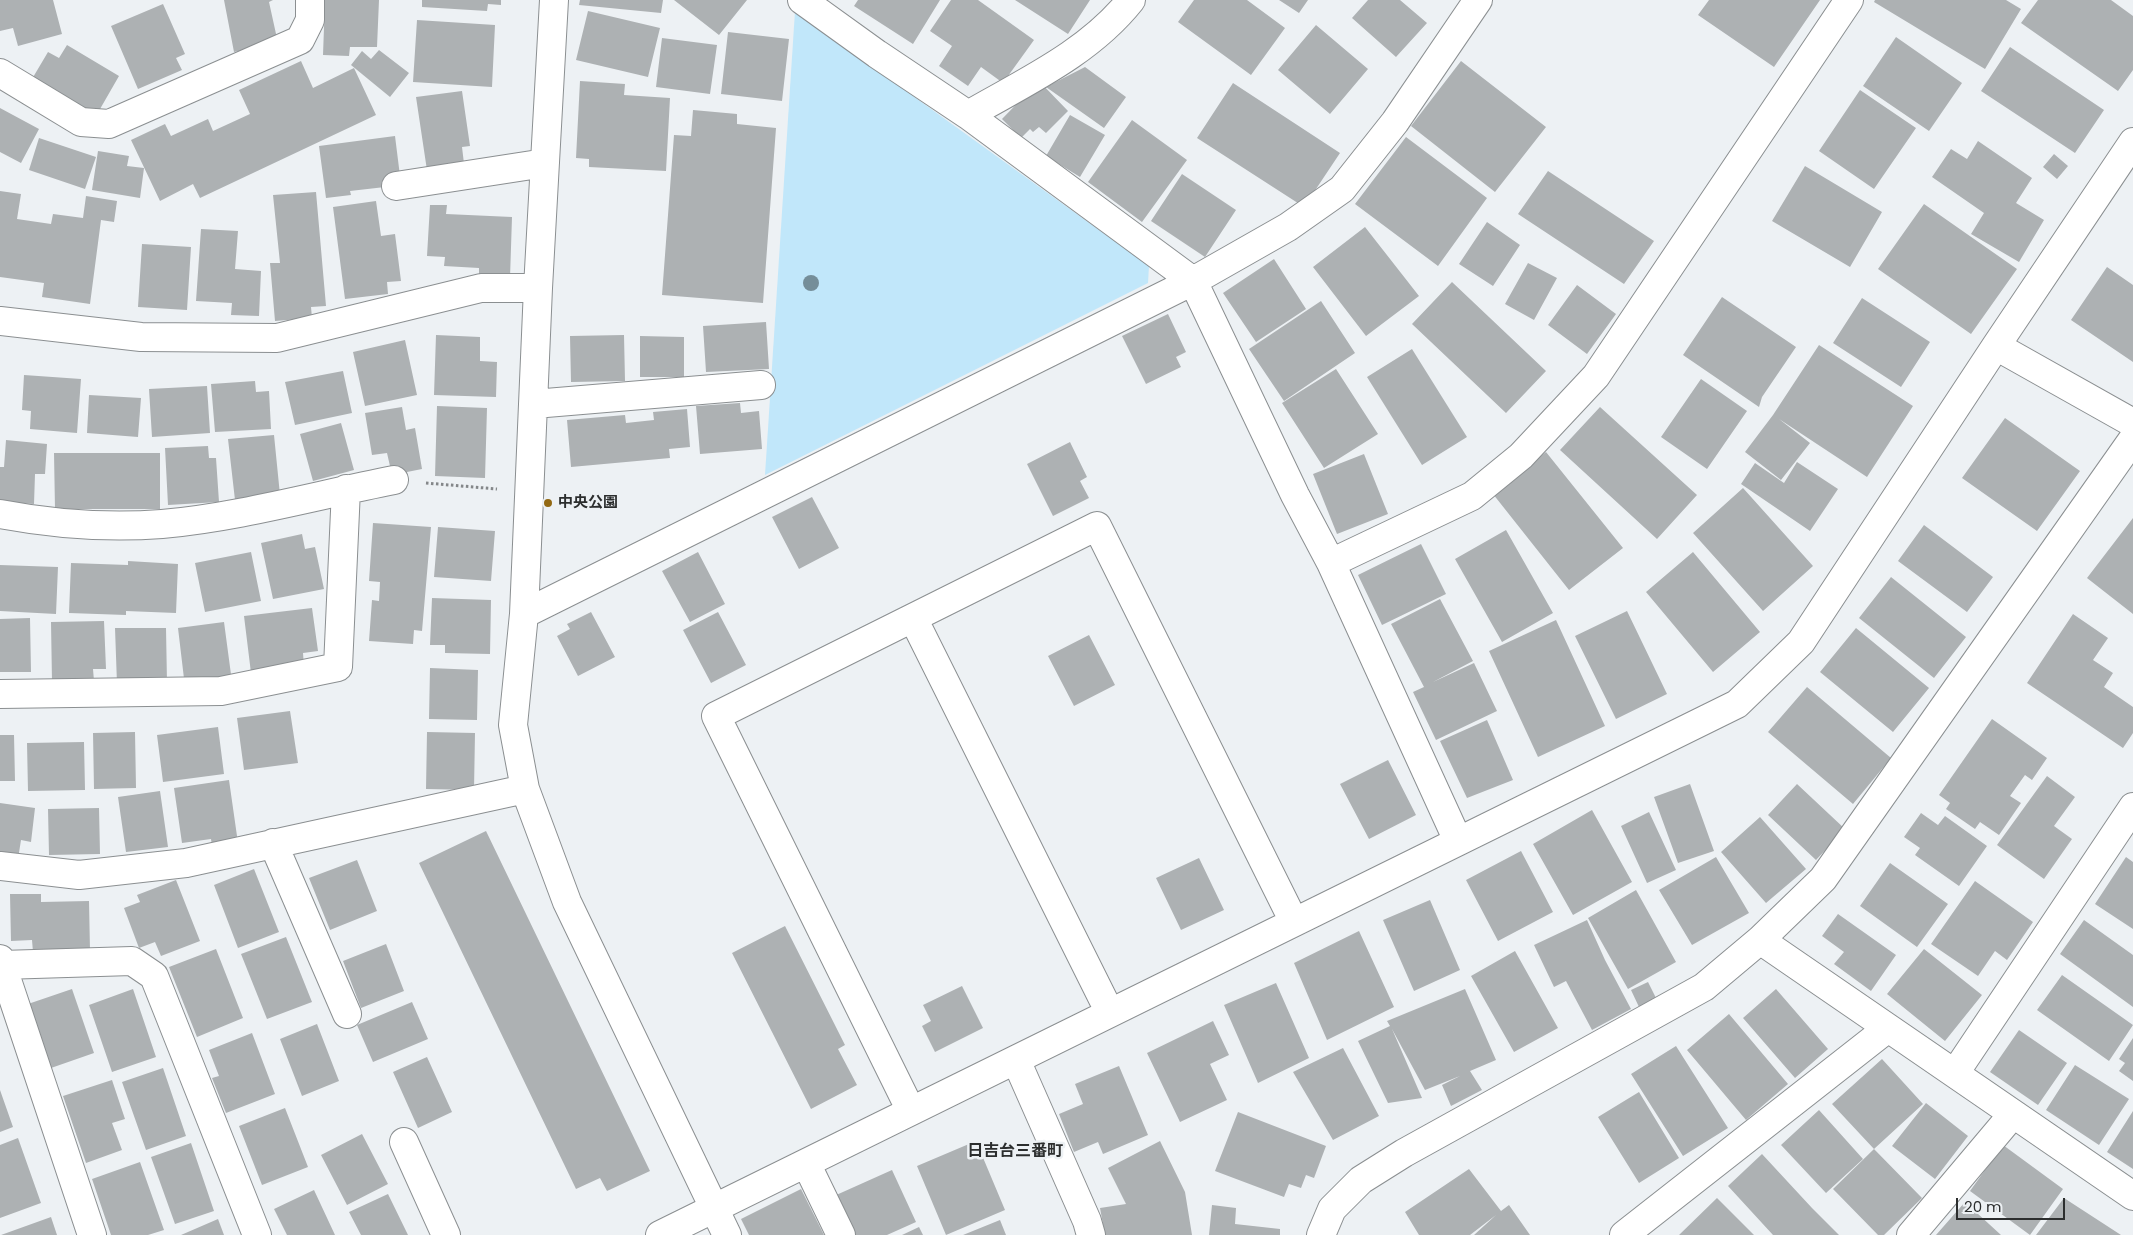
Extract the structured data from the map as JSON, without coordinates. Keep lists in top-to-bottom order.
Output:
{
  "districts": ["日吉台三番町"],
  "places": ["中央公園"],
  "scale_bar": "20 m"
}
